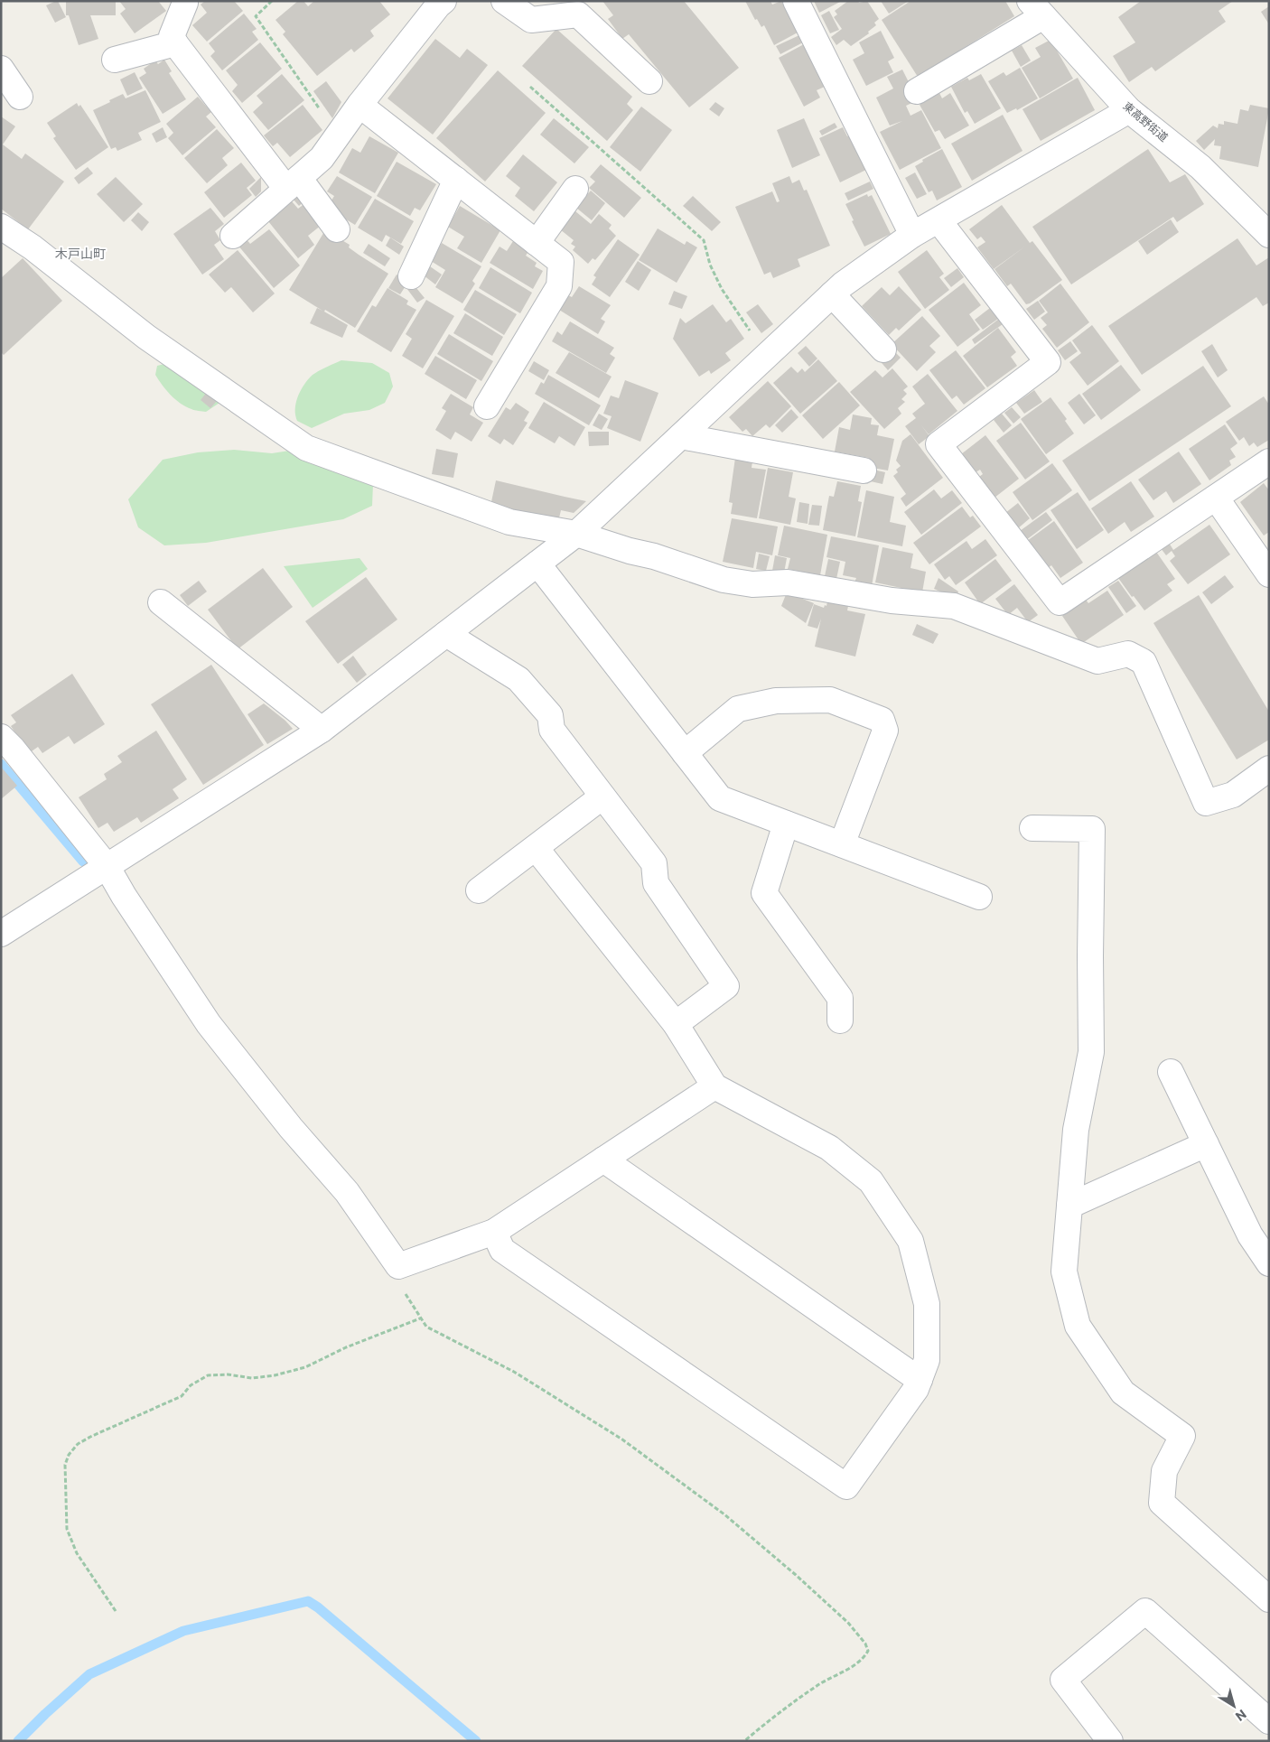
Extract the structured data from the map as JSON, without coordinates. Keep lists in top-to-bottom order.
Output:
{
  "streets": {
    "street": ["東高野街道"]
  },
  "districts": ["木戸山町"],
  "north": "bottom right"
}
